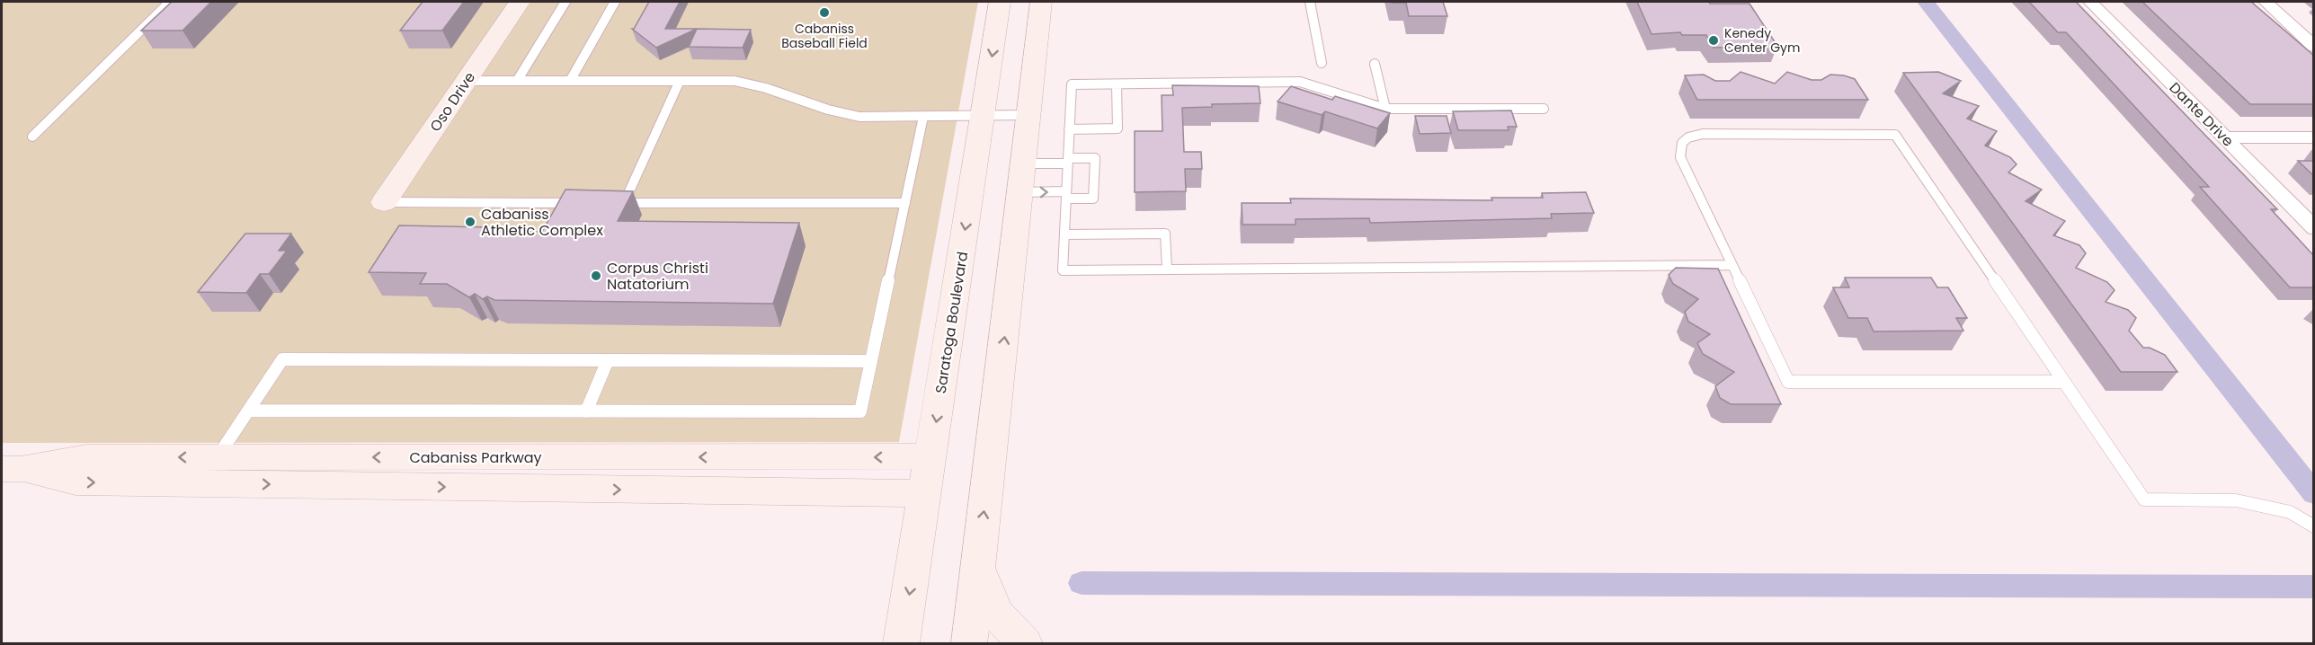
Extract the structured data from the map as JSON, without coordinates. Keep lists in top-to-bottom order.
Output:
{
  "streets": {
    "main road": ["Oso Drive", "Saratoga Boulevard", "Cabaniss Parkway"],
    "street": ["Dante Drive"]
  },
  "crossings": [
    ["Saratoga Boulevard", "Cabaniss Parkway"]
  ],
  "places": [
    "Cabaniss Baseball Field",
    "Kenedy Center Gym",
    "Cabaniss Athletic Complex",
    "Corpus Christi Natatorium"
  ]
}
